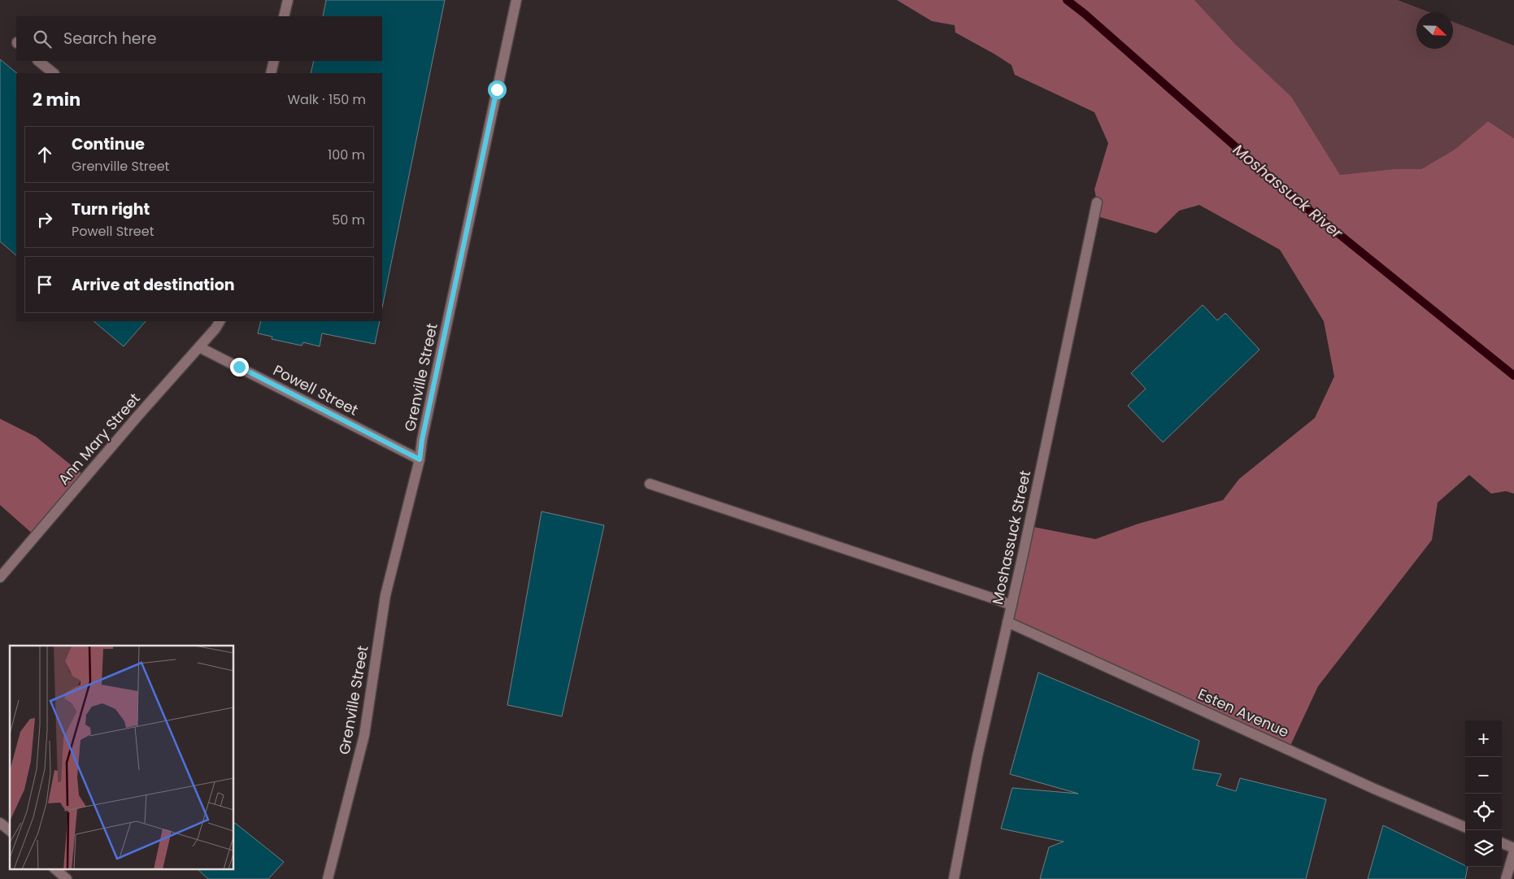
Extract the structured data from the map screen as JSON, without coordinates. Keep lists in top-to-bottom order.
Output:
{
  "streets": {
    "street": [
      "Grenville Street",
      "Powell Street",
      "Ann Mary Street",
      "Moshassuck Street",
      "Esten Avenue"
    ]
  },
  "crossings": [
    ["Grenville Street", "Powell Street"],
    ["Powell Street", "Ann Mary Street"],
    ["Moshassuck Street", "Esten Avenue"]
  ],
  "water": ["Moshassuck River"],
  "north": "bottom right",
  "page": {
    "search": "Search here",
    "heading": ["2 min", "Walk · 150 m"],
    "list": [
      ["Continue", "Grenville Street", "100 m"],
      ["Turn right", "Powell Street", "50 m"],
      "Arrive at destination"
    ],
    "map_buttons": ["+", "−"]
  }
}
